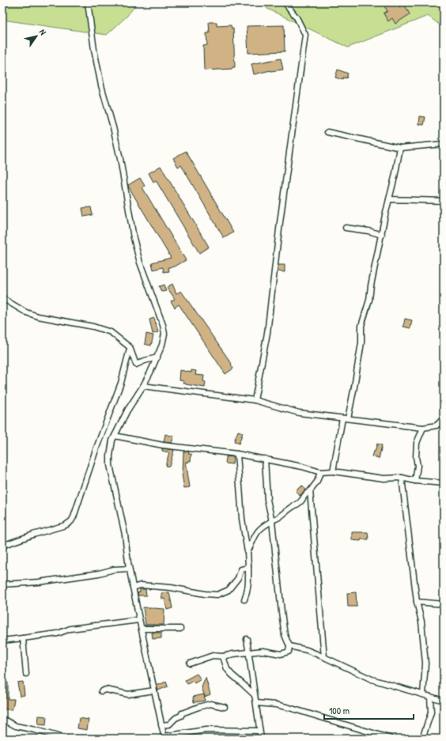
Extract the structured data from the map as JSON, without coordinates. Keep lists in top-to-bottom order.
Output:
{
  "scale_bar": "100 m",
  "north": "top right"
}
